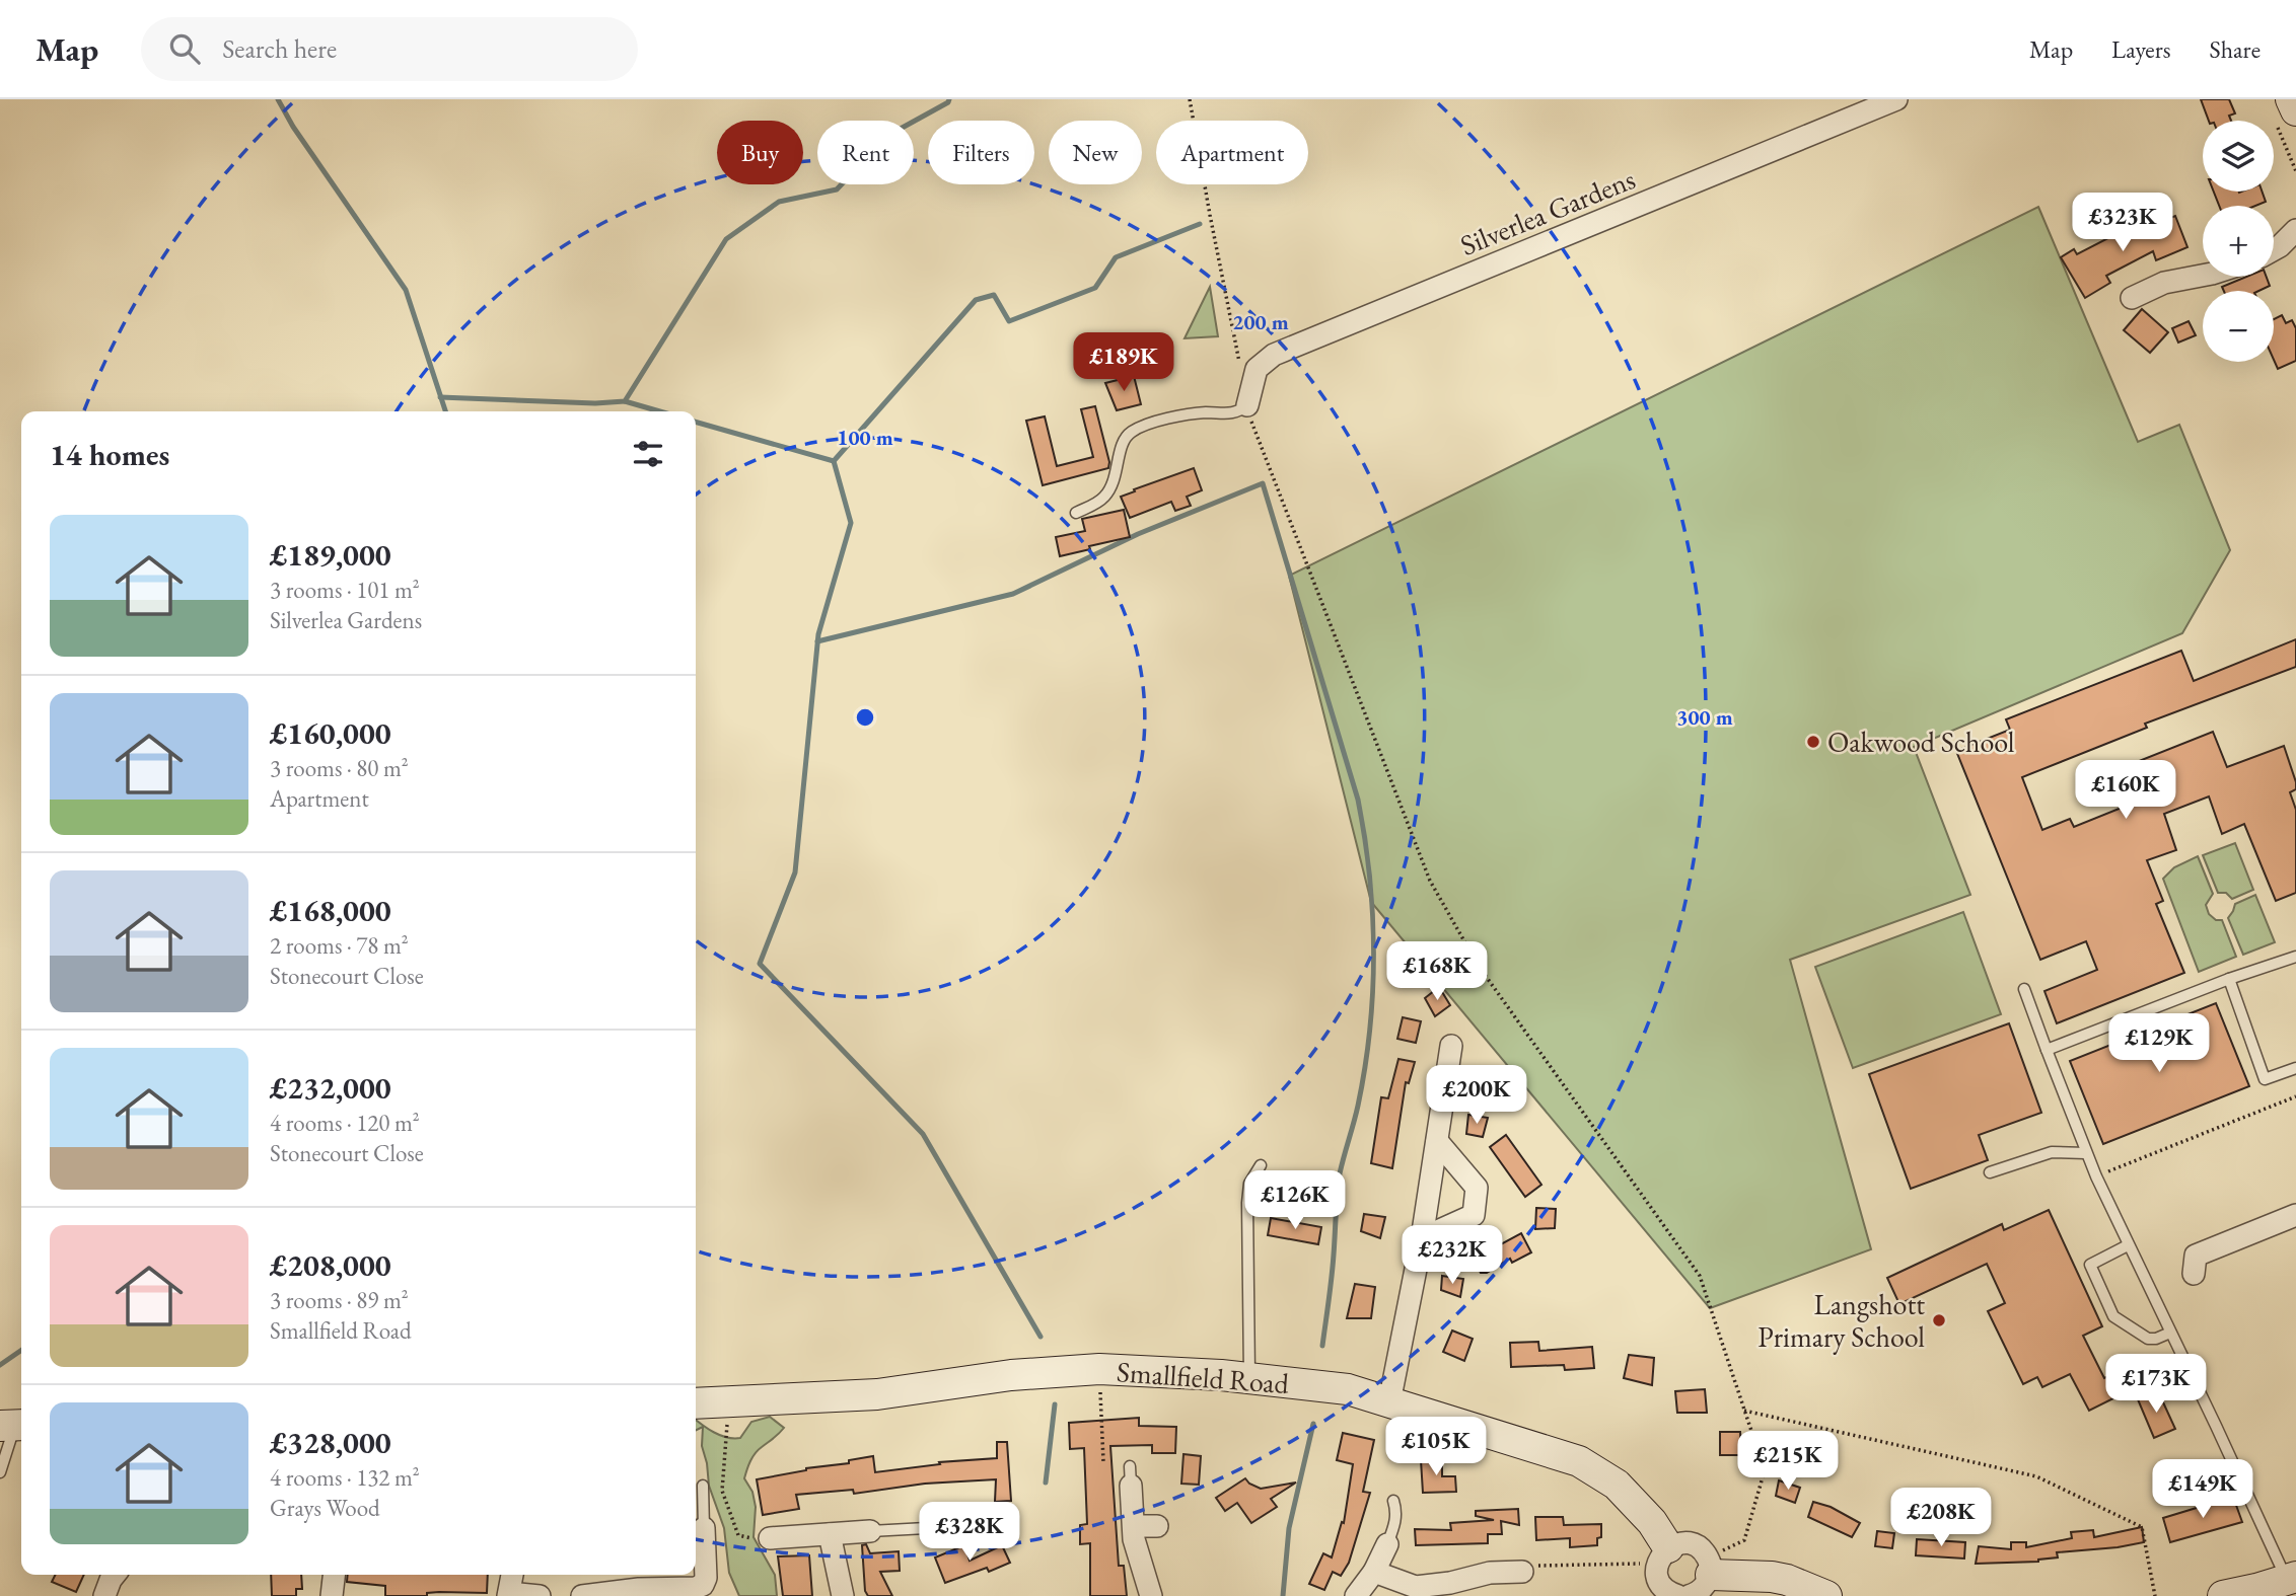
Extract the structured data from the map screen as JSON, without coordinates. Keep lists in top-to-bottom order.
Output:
{
  "streets": {
    "street": ["Silverlea Gardens", "Smallfield Road"]
  },
  "places": ["Oakwood School", "Langshott Primary School"],
  "page": {
    "header": "Map",
    "search": "Search here",
    "nav": ["Map", "Layers", "Share"],
    "map_buttons": ["+", "−"],
    "chip": [
      "Buy",
      "Rent",
      "Filters",
      "New",
      "Apartment"
    ],
    "price": [
      "£323K",
      "£189K",
      "£160K",
      "£168K",
      "£129K",
      "£200K",
      "£126K",
      "£232K",
      "£173K",
      "£105K",
      "£215K",
      "£149K",
      "£208K",
      "£328K"
    ],
    "heading": "14 homes",
    "list": [
      {
        "name": "£189,000",
        "note": "3 rooms · 101 m² · Silverlea Gardens"
      },
      {
        "name": "£160,000",
        "note": "3 rooms · 80 m² · Apartment"
      },
      {
        "name": "£168,000",
        "note": "2 rooms · 78 m² · Stonecourt Close"
      },
      {
        "name": "£232,000",
        "note": "4 rooms · 120 m² · Stonecourt Close"
      },
      {
        "name": "£208,000",
        "note": "3 rooms · 89 m² · Smallfield Road"
      },
      {
        "name": "£328,000",
        "note": "4 rooms · 132 m² · Grays Wood"
      }
    ]
  },
  "rings": ["200 m", "100 m", "300 m"]
}
